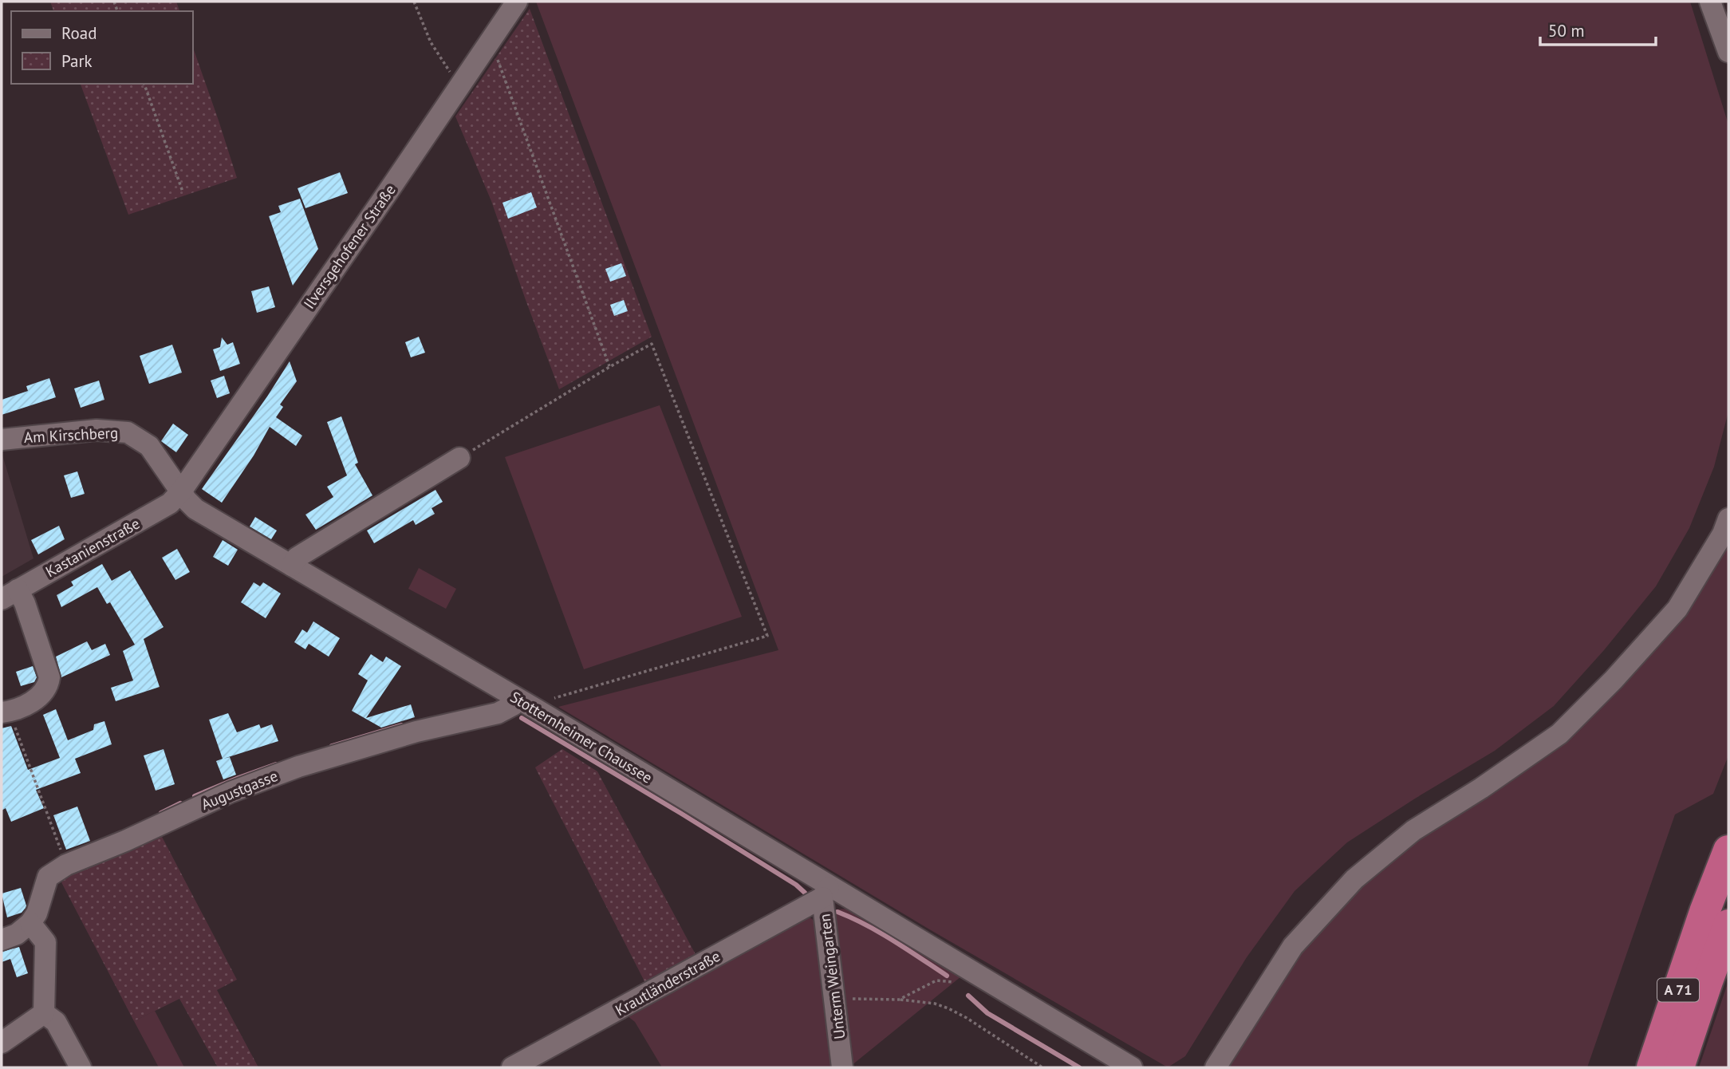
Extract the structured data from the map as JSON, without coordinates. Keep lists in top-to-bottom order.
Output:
{
  "streets": {
    "highway": ["A 71"],
    "street": [
      "Ilversgehofener Straße",
      "Am Kirschberg",
      "Kastanienstraße",
      "Stotternheimer Chaussee",
      "Augustgasse",
      "Unterm Weingarten",
      "Krautländerstraße"
    ]
  },
  "crossings": [
    ["Ilversgehofener Straße", "Am Kirschberg"],
    ["Ilversgehofener Straße", "Kastanienstraße"],
    ["Ilversgehofener Straße", "Stotternheimer Chaussee"],
    ["Am Kirschberg", "Kastanienstraße"],
    ["Am Kirschberg", "Stotternheimer Chaussee"],
    ["Kastanienstraße", "Stotternheimer Chaussee"],
    ["Stotternheimer Chaussee", "Augustgasse"],
    ["Stotternheimer Chaussee", "Unterm Weingarten"],
    ["Stotternheimer Chaussee", "Krautländerstraße"],
    ["Unterm Weingarten", "Krautländerstraße"]
  ],
  "legend": ["Road", "Park"],
  "scale_bar": "50 m"
}
